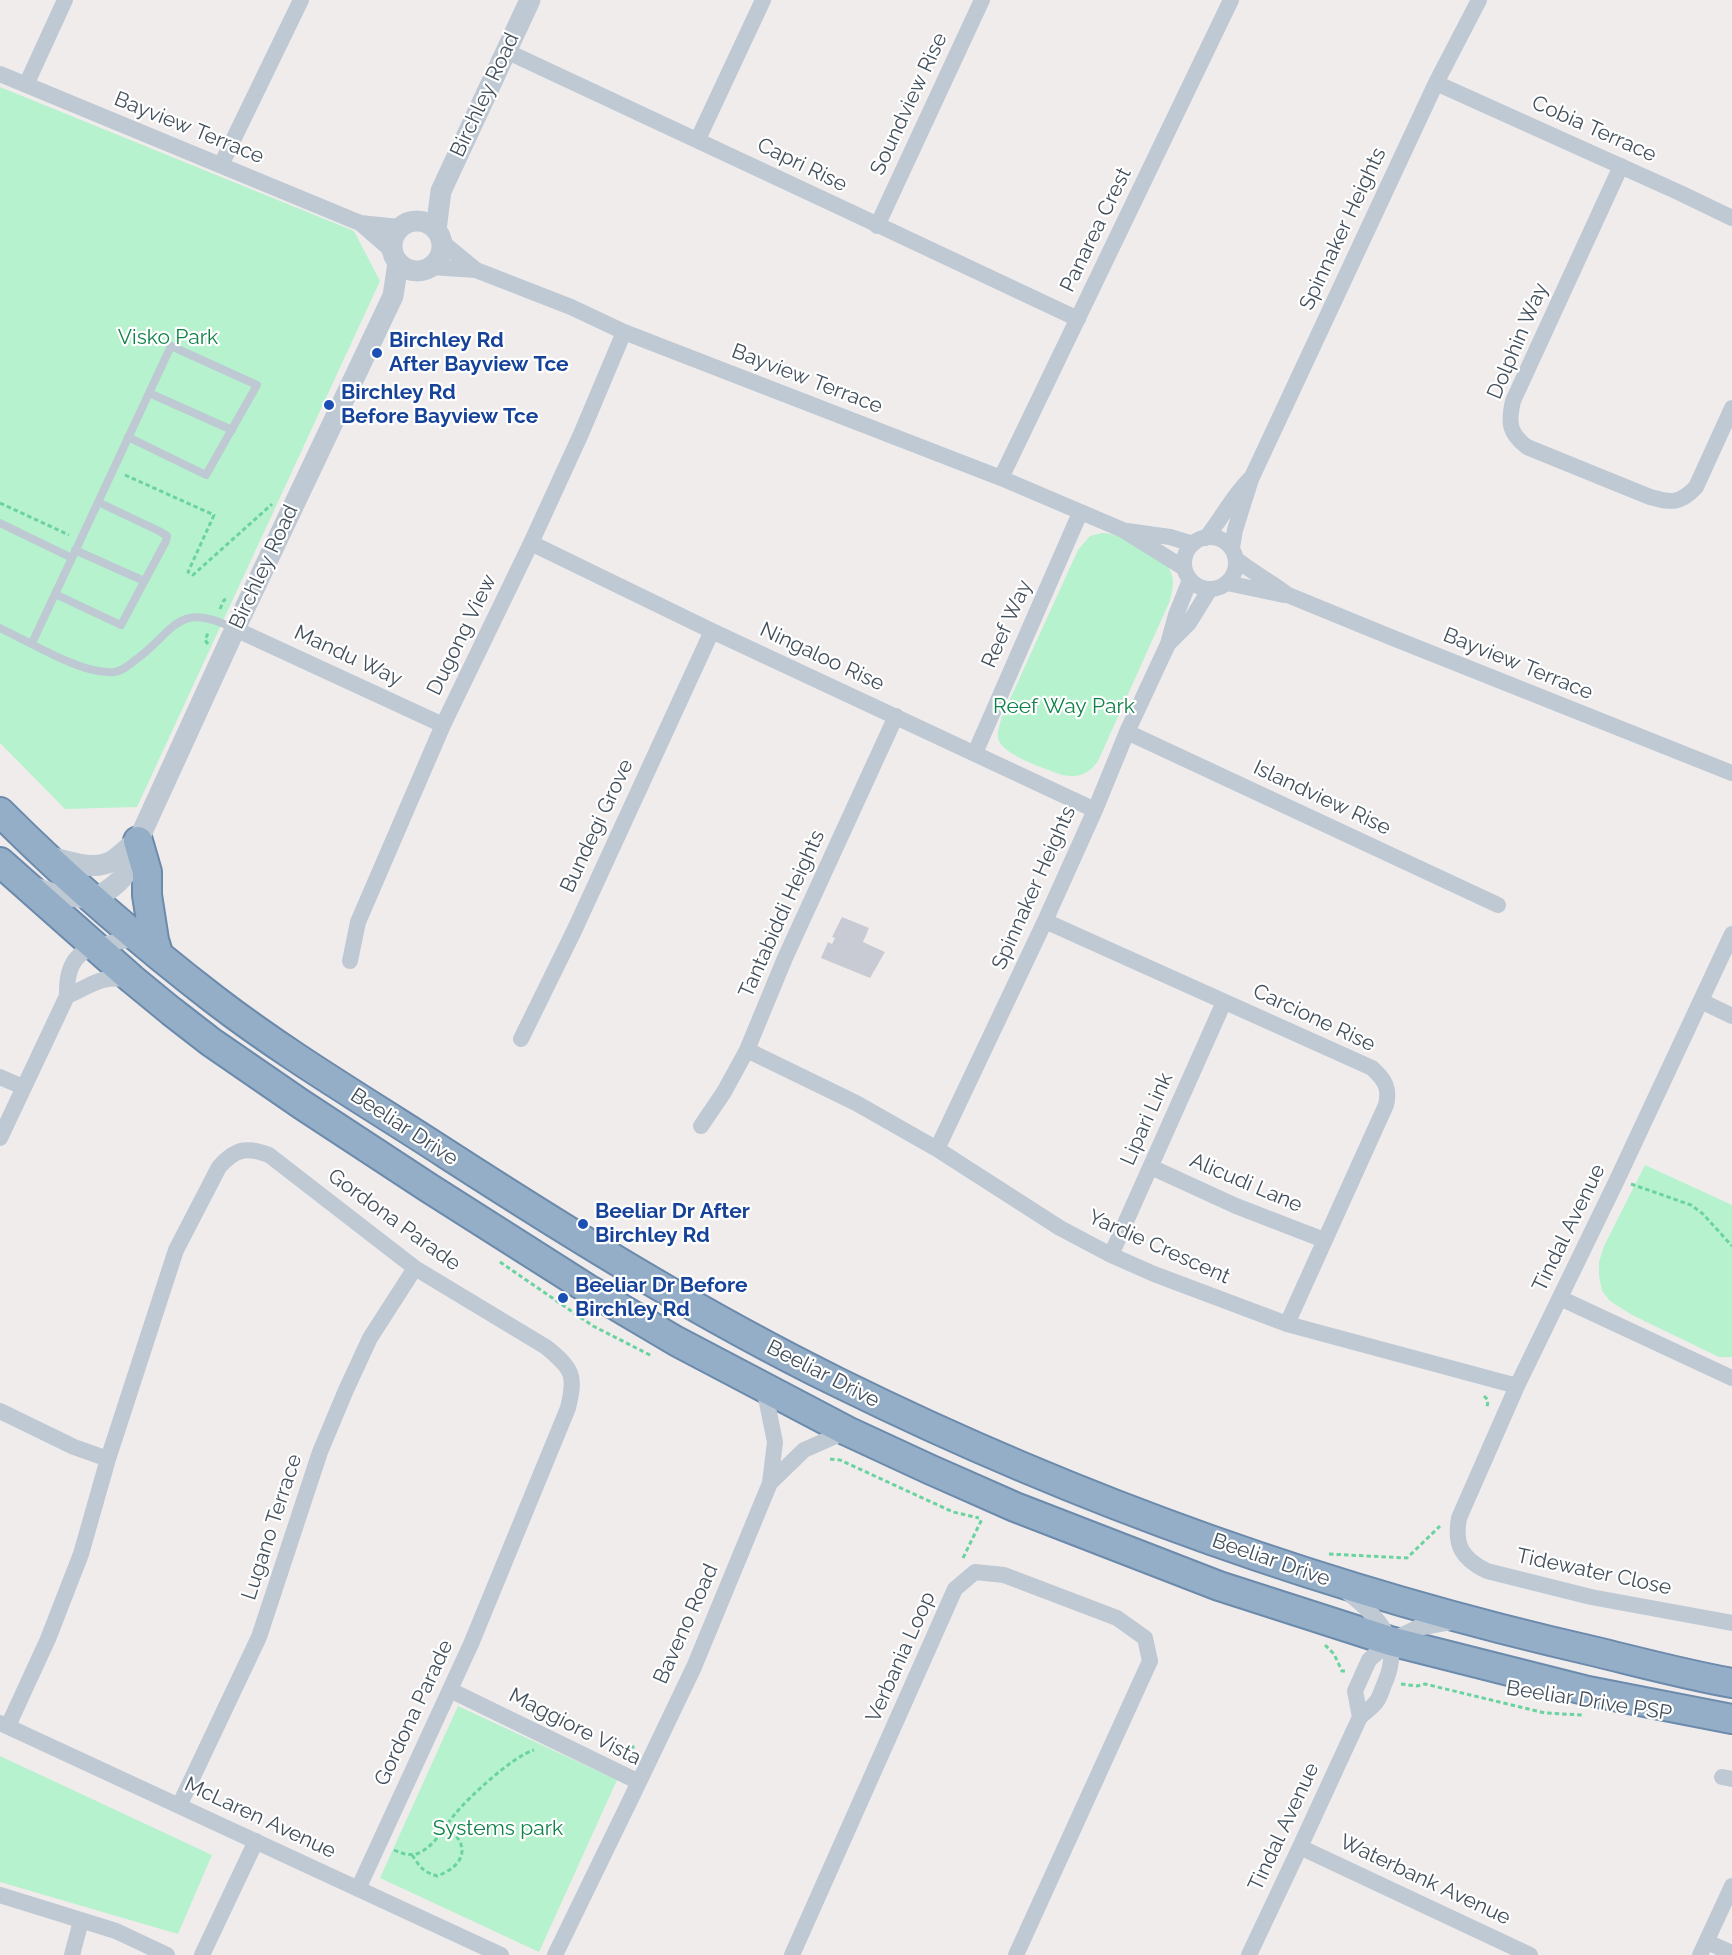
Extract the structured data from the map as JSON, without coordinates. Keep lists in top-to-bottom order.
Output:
{
  "streets": {
    "highway": ["Beeliar Drive"],
    "street": [
      "Birchley Road",
      "Soundview Rise",
      "Bayview Terrace",
      "Cobia Terrace",
      "Capri Rise",
      "Spinnaker Heights",
      "Panarea Crest",
      "Dolphin Way",
      "Reef Way",
      "Dugong View",
      "Mandu Way",
      "Ningaloo Rise",
      "Islandview Rise",
      "Bundegi Grove",
      "Tantabiddi Heights",
      "Carcione Rise",
      "Lipari Link",
      "Alicudi Lane",
      "Gordona Parade",
      "Tindal Avenue",
      "Yardie Crescent",
      "Lugano Terrace",
      "Tidewater Close",
      "Baveno Road",
      "Verbania Loop",
      "Maggiore Vista",
      "McLaren Avenue",
      "Waterbank Avenue"
    ],
    "path": ["Beeliar Drive PSP"]
  },
  "crossings": [
    ["Birchley Road", "Bayview Terrace"],
    ["Birchley Road", "Capri Rise"],
    ["Birchley Road", "Mandu Way"],
    ["Birchley Road", "Beeliar Drive"],
    ["Soundview Rise", "Capri Rise"],
    ["Bayview Terrace", "Spinnaker Heights"],
    ["Bayview Terrace", "Panarea Crest"],
    ["Bayview Terrace", "Reef Way"],
    ["Bayview Terrace", "Dugong View"],
    ["Cobia Terrace", "Spinnaker Heights"],
    ["Cobia Terrace", "Dolphin Way"],
    ["Capri Rise", "Panarea Crest"],
    ["Spinnaker Heights", "Ningaloo Rise"],
    ["Spinnaker Heights", "Islandview Rise"],
    ["Spinnaker Heights", "Carcione Rise"],
    ["Spinnaker Heights", "Yardie Crescent"],
    ["Reef Way", "Ningaloo Rise"],
    ["Dugong View", "Mandu Way"],
    ["Dugong View", "Ningaloo Rise"],
    ["Ningaloo Rise", "Bundegi Grove"],
    ["Ningaloo Rise", "Tantabiddi Heights"],
    ["Tantabiddi Heights", "Yardie Crescent"],
    ["Carcione Rise", "Lipari Link"],
    ["Carcione Rise", "Alicudi Lane"],
    ["Carcione Rise", "Yardie Crescent"],
    ["Lipari Link", "Alicudi Lane"],
    ["Lipari Link", "Yardie Crescent"],
    ["Beeliar Drive", "Tindal Avenue"],
    ["Beeliar Drive", "Baveno Road"],
    ["Gordona Parade", "Lugano Terrace"],
    ["Gordona Parade", "Maggiore Vista"],
    ["Gordona Parade", "McLaren Avenue"],
    ["Tindal Avenue", "Yardie Crescent"],
    ["Tindal Avenue", "Tidewater Close"],
    ["Tindal Avenue", "Waterbank Avenue"],
    ["Lugano Terrace", "McLaren Avenue"],
    ["Baveno Road", "Maggiore Vista"]
  ],
  "parks": ["Visko Park", "Reef Way Park", "Systems park"],
  "places": [
    "Birchley Rd After Bayview Tce",
    "Birchley Rd Before Bayview Tce",
    "Beeliar Dr After Birchley Rd",
    "Beeliar Dr Before Birchley Rd"
  ]
}
